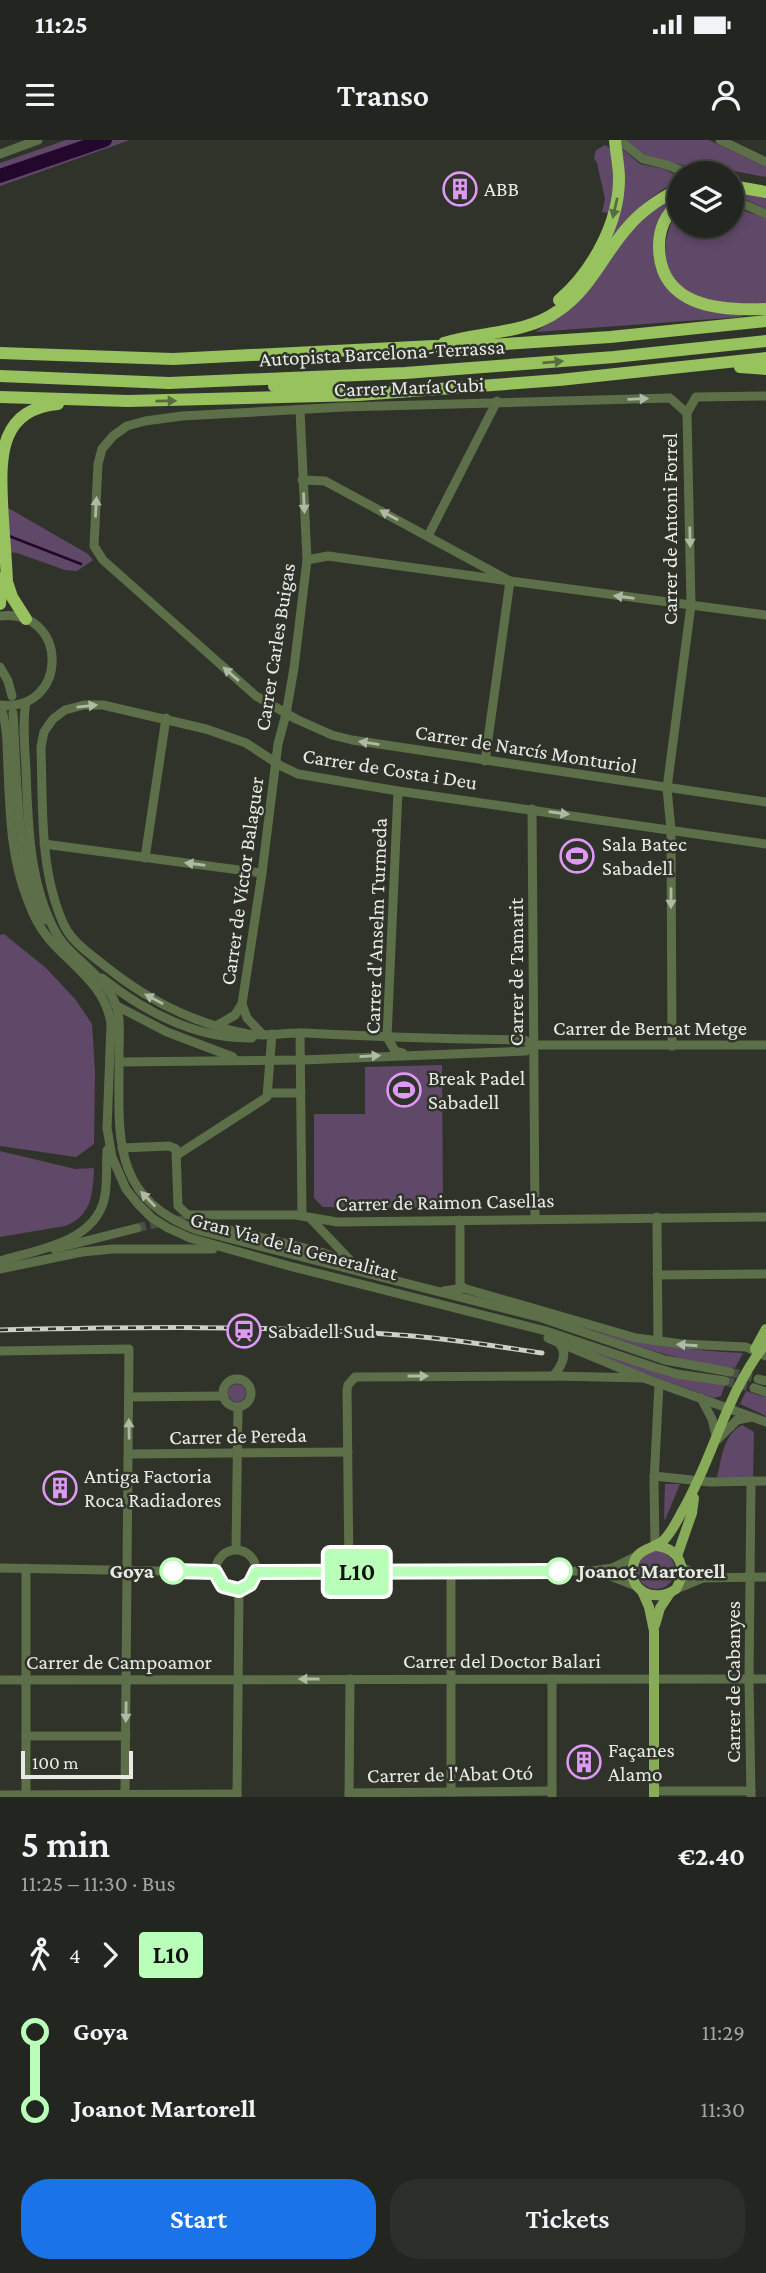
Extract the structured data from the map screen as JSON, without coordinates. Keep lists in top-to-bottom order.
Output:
{
  "streets": {
    "highway": ["Autopista Barcelona-Terrassa"],
    "street": [
      "Carrer María Cubi",
      "Carrer de Antoni Forrel",
      "Carrer Carles Buigas",
      "Carrer de Narcís Monturiol",
      "Carrer de Costa i Deu",
      "Carrer de Víctor Balaguer",
      "Carrer d'Anselm Turmeda",
      "Carrer de Tamarit",
      "Carrer de Bernat Metge",
      "Carrer de Raimon Casellas",
      "Gran Via de la Generalitat",
      "Carrer de Pereda",
      "Carrer del Doctor Balari",
      "Carrer de Campoamor",
      "Carrer de Cabanyes",
      "Carrer de l'Abat Otó"
    ]
  },
  "crossings": [
    ["Carrer María Cubi", "Carrer de Antoni Forrel"],
    ["Carrer María Cubi", "Carrer Carles Buigas"],
    ["Carrer María Cubi", "Carrer de Narcís Monturiol"],
    ["Carrer de Antoni Forrel", "Carrer de Narcís Monturiol"],
    ["Carrer de Antoni Forrel", "Carrer de Costa i Deu"],
    ["Carrer de Antoni Forrel", "Carrer de Bernat Metge"],
    ["Carrer Carles Buigas", "Carrer de Narcís Monturiol"],
    ["Carrer Carles Buigas", "Carrer de Costa i Deu"],
    ["Carrer Carles Buigas", "Carrer de Víctor Balaguer"],
    ["Carrer de Costa i Deu", "Carrer de Víctor Balaguer"],
    ["Carrer de Costa i Deu", "Carrer d'Anselm Turmeda"],
    ["Carrer de Costa i Deu", "Carrer de Tamarit"],
    ["Carrer de Costa i Deu", "Carrer de Bernat Metge"],
    ["Carrer de Víctor Balaguer", "Carrer de Bernat Metge"],
    ["Carrer d'Anselm Turmeda", "Carrer de Bernat Metge"],
    ["Carrer de Tamarit", "Carrer de Bernat Metge"],
    ["Carrer de Tamarit", "Carrer de Raimon Casellas"],
    ["Carrer de Bernat Metge", "Gran Via de la Generalitat"],
    ["Carrer del Doctor Balari", "Carrer de Campoamor"],
    ["Carrer del Doctor Balari", "Carrer de Cabanyes"]
  ],
  "one_way": ["Carrer de Antoni Forrel", "Carrer de Narcís Monturiol"],
  "places": {
    "building": ["ABB", "Antiga Factoria Roca Radiadores", "Façanes Alamo"],
    "sports": ["Sala Batec Sabadell", "Break Padel Sabadell"],
    "station": ["Sabadell Sud"],
    "other": ["Goya", "Joanot Martorell"]
  },
  "lines": ["bus line L10"],
  "scale_bar": "100 m",
  "page": {
    "status": "11:25",
    "header": "Transo",
    "on_map": "L10",
    "scale": "100 m",
    "heading": ["5 min", "11:25 – 11:30 · Bus", "€2.40"],
    "legs": ["4", "L10"],
    "list": [
      {
        "name": "Goya",
        "value": "11:29"
      },
      {
        "name": "Joanot Martorell",
        "value": "11:30"
      }
    ],
    "buttons": ["Start", "Tickets"]
  }
}
